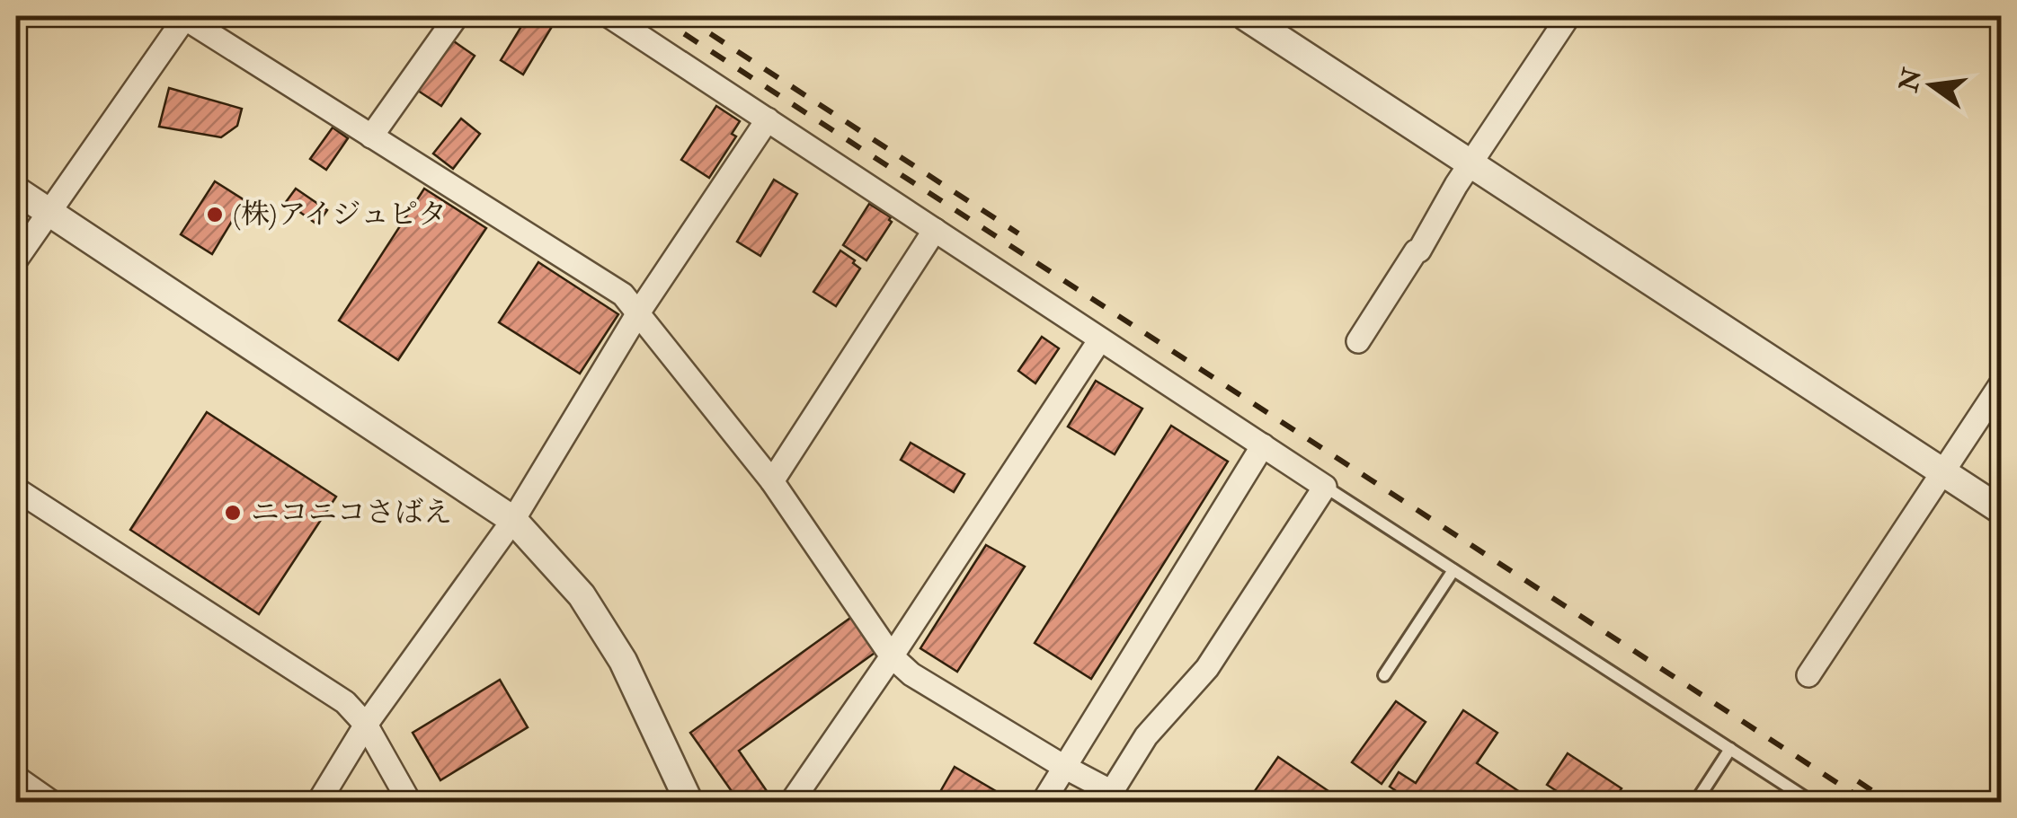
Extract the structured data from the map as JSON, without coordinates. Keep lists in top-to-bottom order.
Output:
{
  "places": ["(株)アイジュピタ", "ニコニコさばえ"],
  "north": "left"
}
